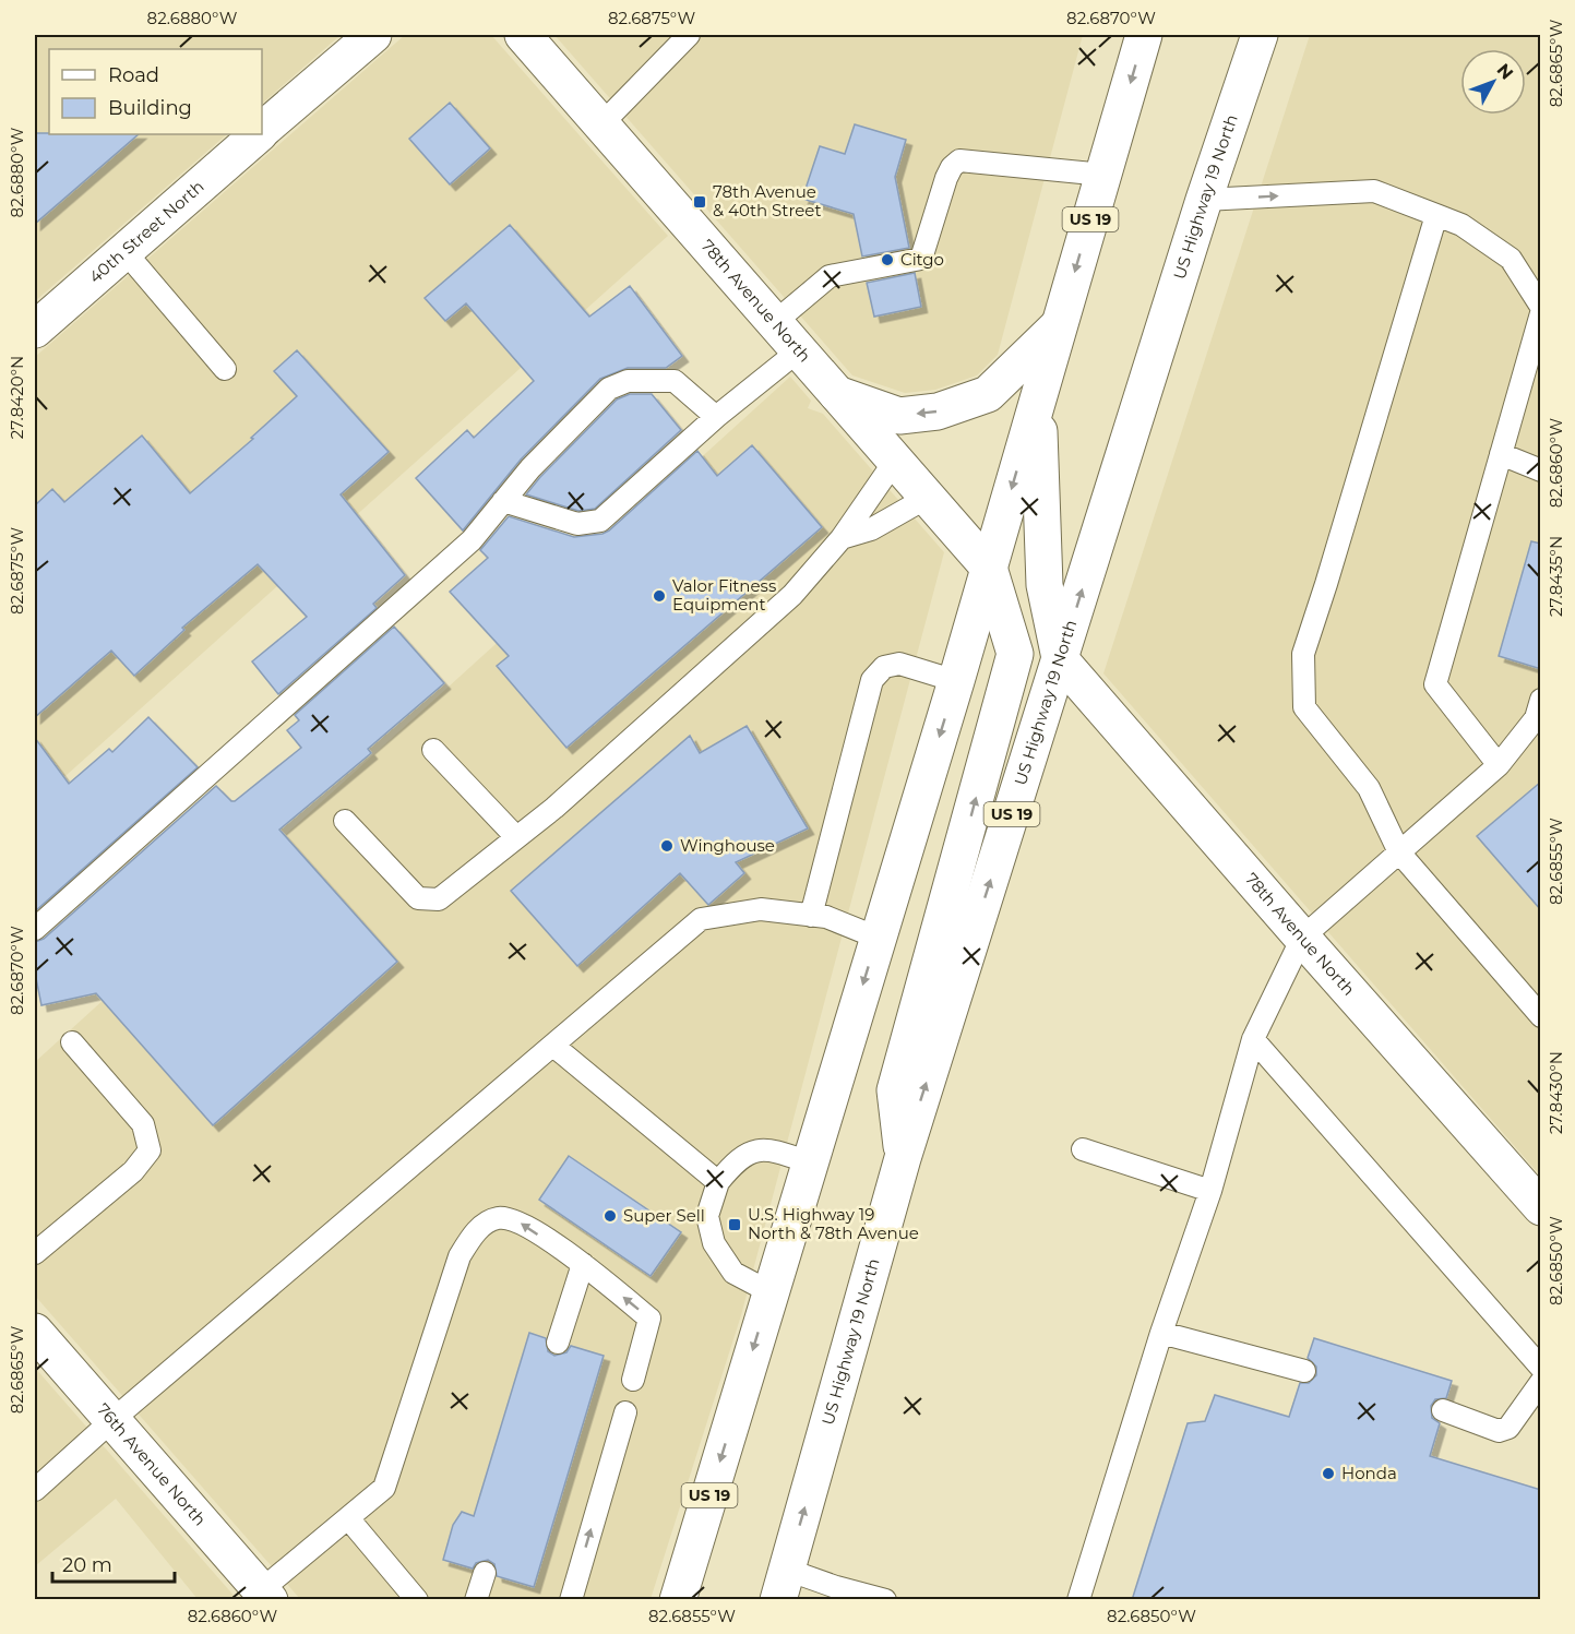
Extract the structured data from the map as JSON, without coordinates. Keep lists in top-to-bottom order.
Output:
{
  "streets": {
    "main road": [
      "US Highway 19 North",
      "US 19",
      "40th Street North",
      "78th Avenue North",
      "76th Avenue North"
    ]
  },
  "crossings": [
    ["US Highway 19 North", "78th Avenue North"],
    ["US 19", "78th Avenue North"]
  ],
  "places": {
    "transit": ["78th Avenue & 40th Street", "U.S. Highway 19 North & 78th Avenue"],
    "other": [
      "Citgo",
      "Valor Fitness Equipment",
      "Winghouse",
      "Super Sell",
      "Honda"
    ]
  },
  "legend": ["Road", "Building"],
  "scale_bar": "20 m",
  "north": "top right",
  "coordinates": [
    "82.6880°W",
    "82.6875°W",
    "82.6870°W",
    "82.6865°W",
    "27.8420°N",
    "82.6860°W",
    "27.8435°N",
    "82.6855°W",
    "27.8430°N",
    "82.6850°W"
  ]
}
